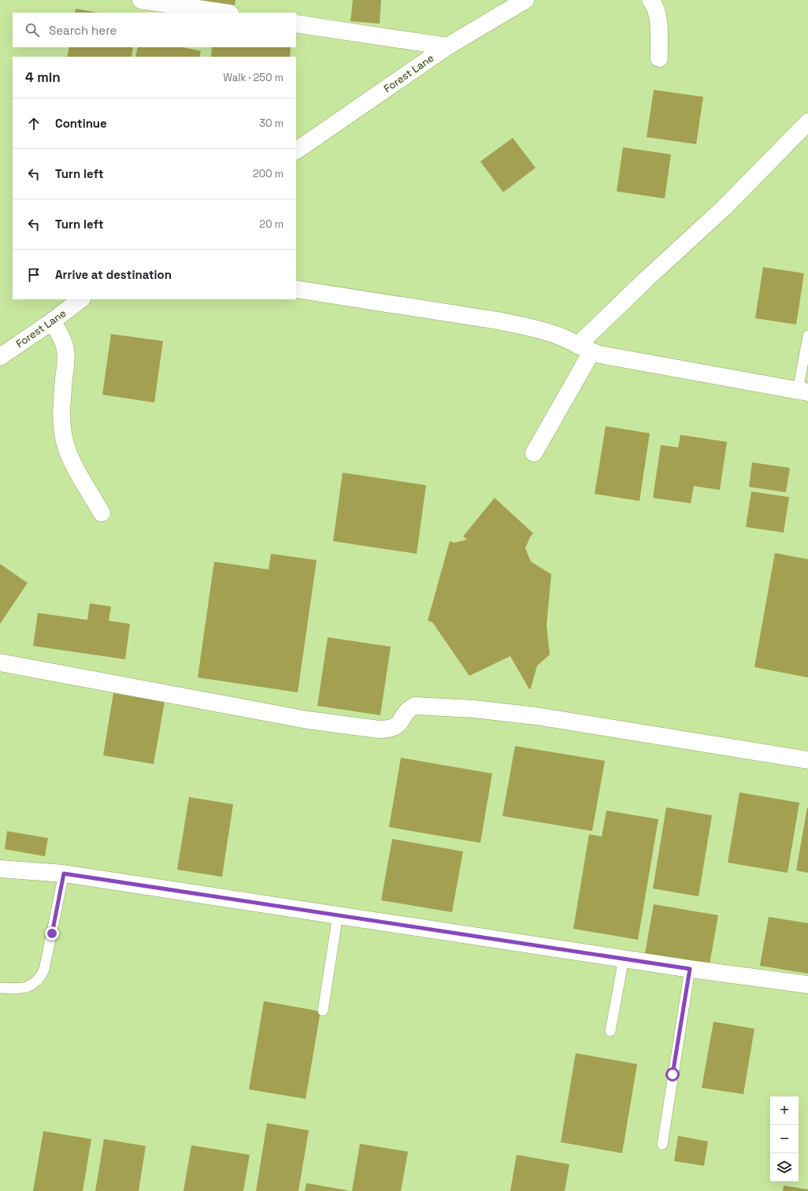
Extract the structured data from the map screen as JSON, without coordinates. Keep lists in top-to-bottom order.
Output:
{
  "streets": {
    "street": ["Forest Lane"]
  },
  "page": {
    "search": "Search here",
    "heading": ["4 min", "Walk · 250 m"],
    "list": [
      ["Continue", "30 m"],
      ["Turn left", "200 m"],
      ["Turn left", "20 m"],
      "Arrive at destination"
    ],
    "map_buttons": ["+", "−"]
  }
}
